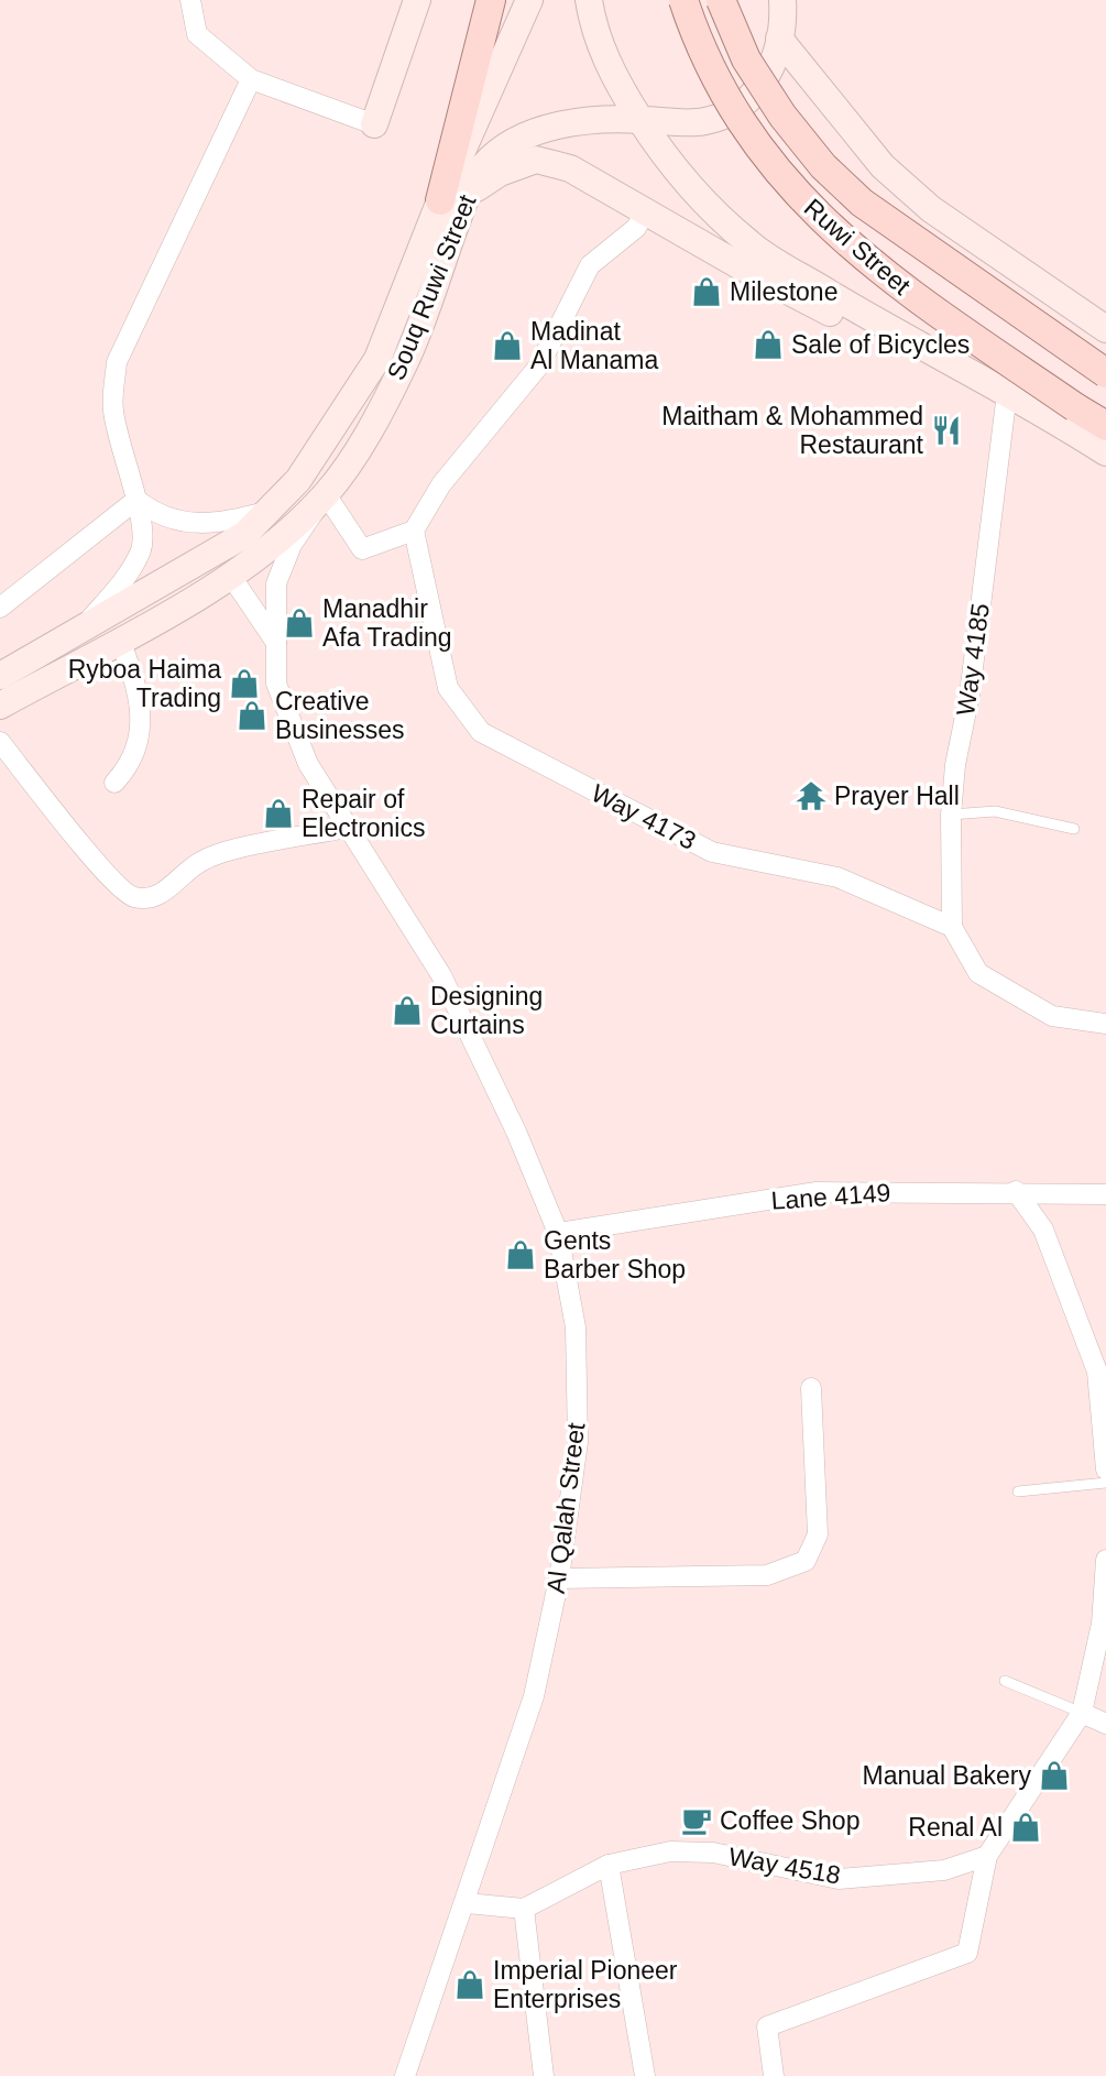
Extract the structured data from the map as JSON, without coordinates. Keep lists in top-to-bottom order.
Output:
{
  "streets": {
    "main road": ["Ruwi Street", "Souq Ruwi Street"],
    "street": [
      "Way 4185",
      "Way 4173",
      "Lane 4149",
      "Al Qalah Street",
      "Way 4518"
    ]
  },
  "crossings": [
    ["Souq Ruwi Street", "Al Qalah Street"],
    ["Way 4185", "Way 4173"],
    ["Lane 4149", "Al Qalah Street"]
  ],
  "places": {
    "shop": [
      "Milestone",
      "Sale of Bicycles",
      "Madinat Al Manama",
      "Manadhir Afa Trading",
      "Ryboa Haima Trading",
      "Creative Businesses",
      "Repair of Electronics",
      "Designing Curtains",
      "Gents Barber Shop",
      "Manual Bakery",
      "Renal Al",
      "Imperial Pioneer Enterprises"
    ],
    "restaurant": ["Maitham & Mohammed Restaurant"],
    "temple": ["Prayer Hall"],
    "cafe": ["Coffee Shop"]
  }
}
